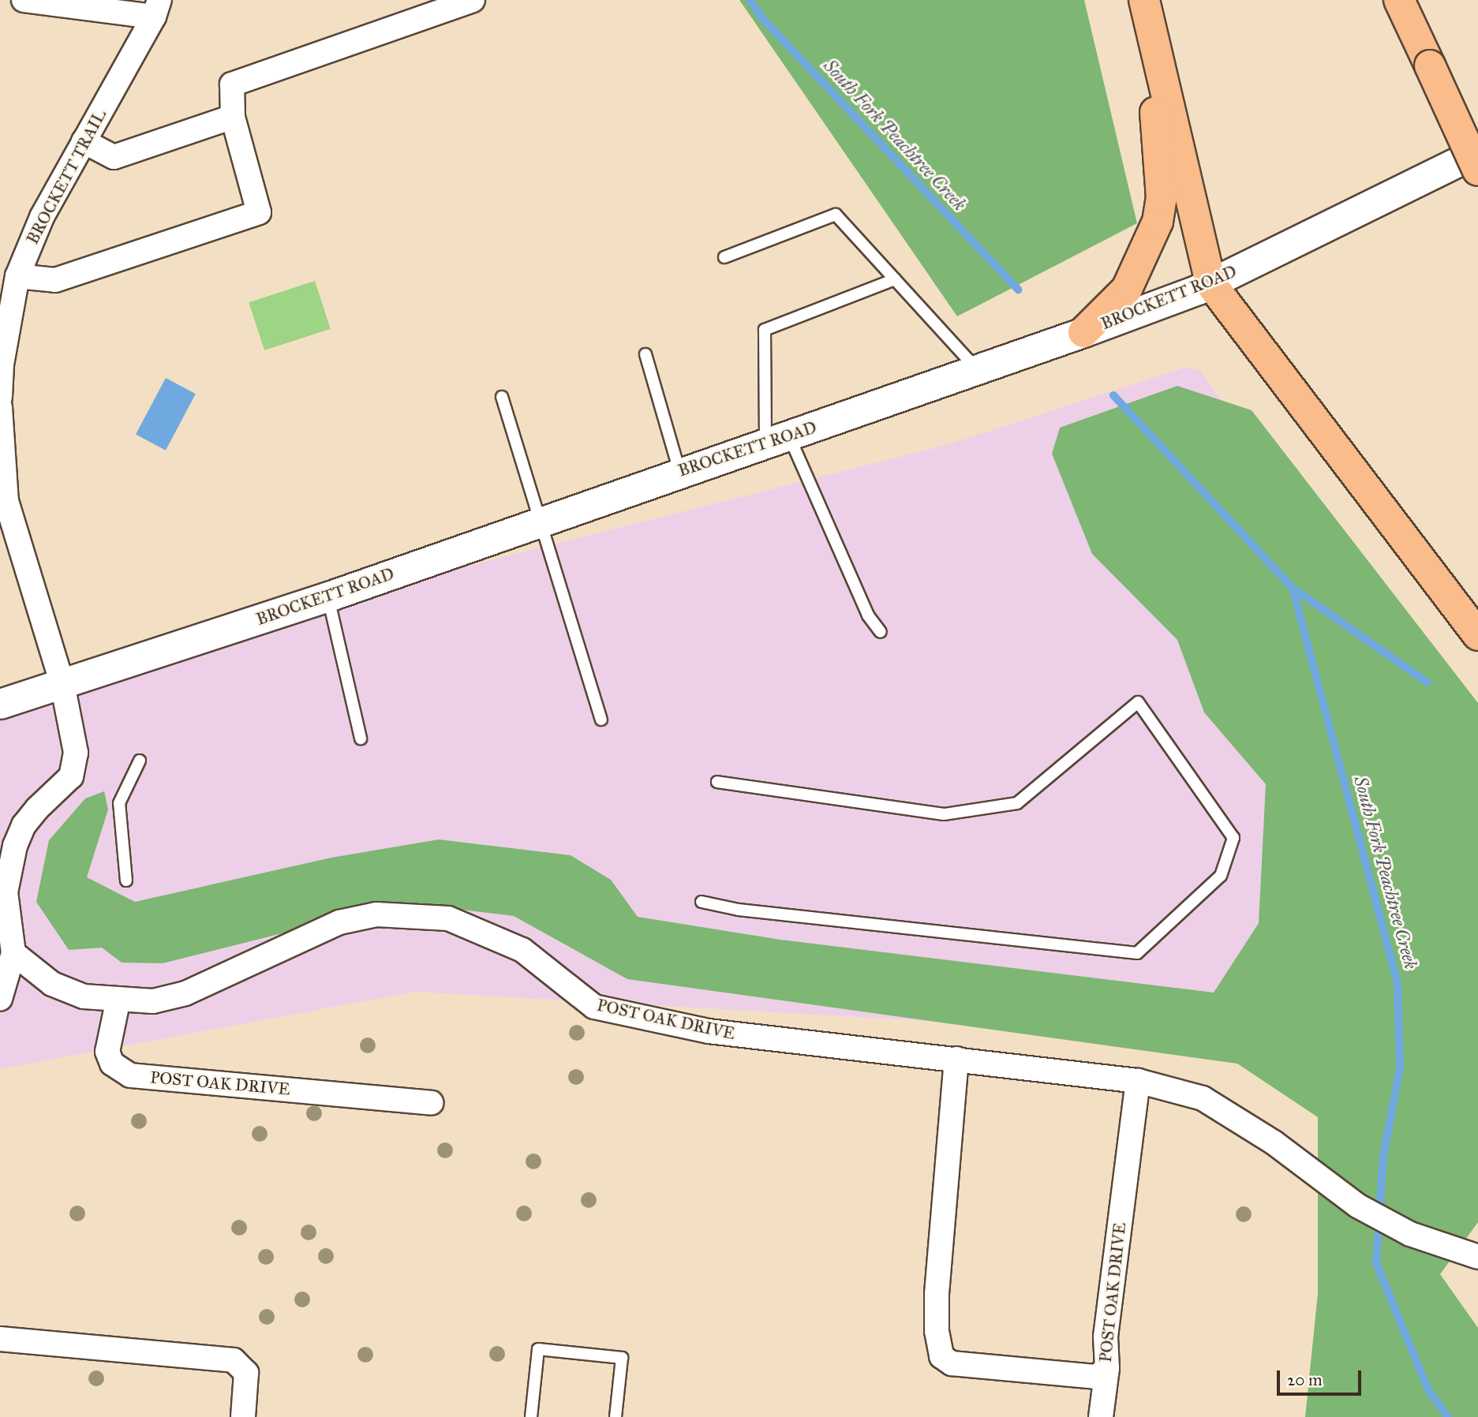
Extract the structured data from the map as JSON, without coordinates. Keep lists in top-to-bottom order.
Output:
{
  "streets": {
    "street": ["BROCKETT TRAIL", "BROCKETT ROAD", "POST OAK DRIVE"]
  },
  "water": ["South Fork Peachtree Creek"],
  "scale_bar": "20 m"
}
